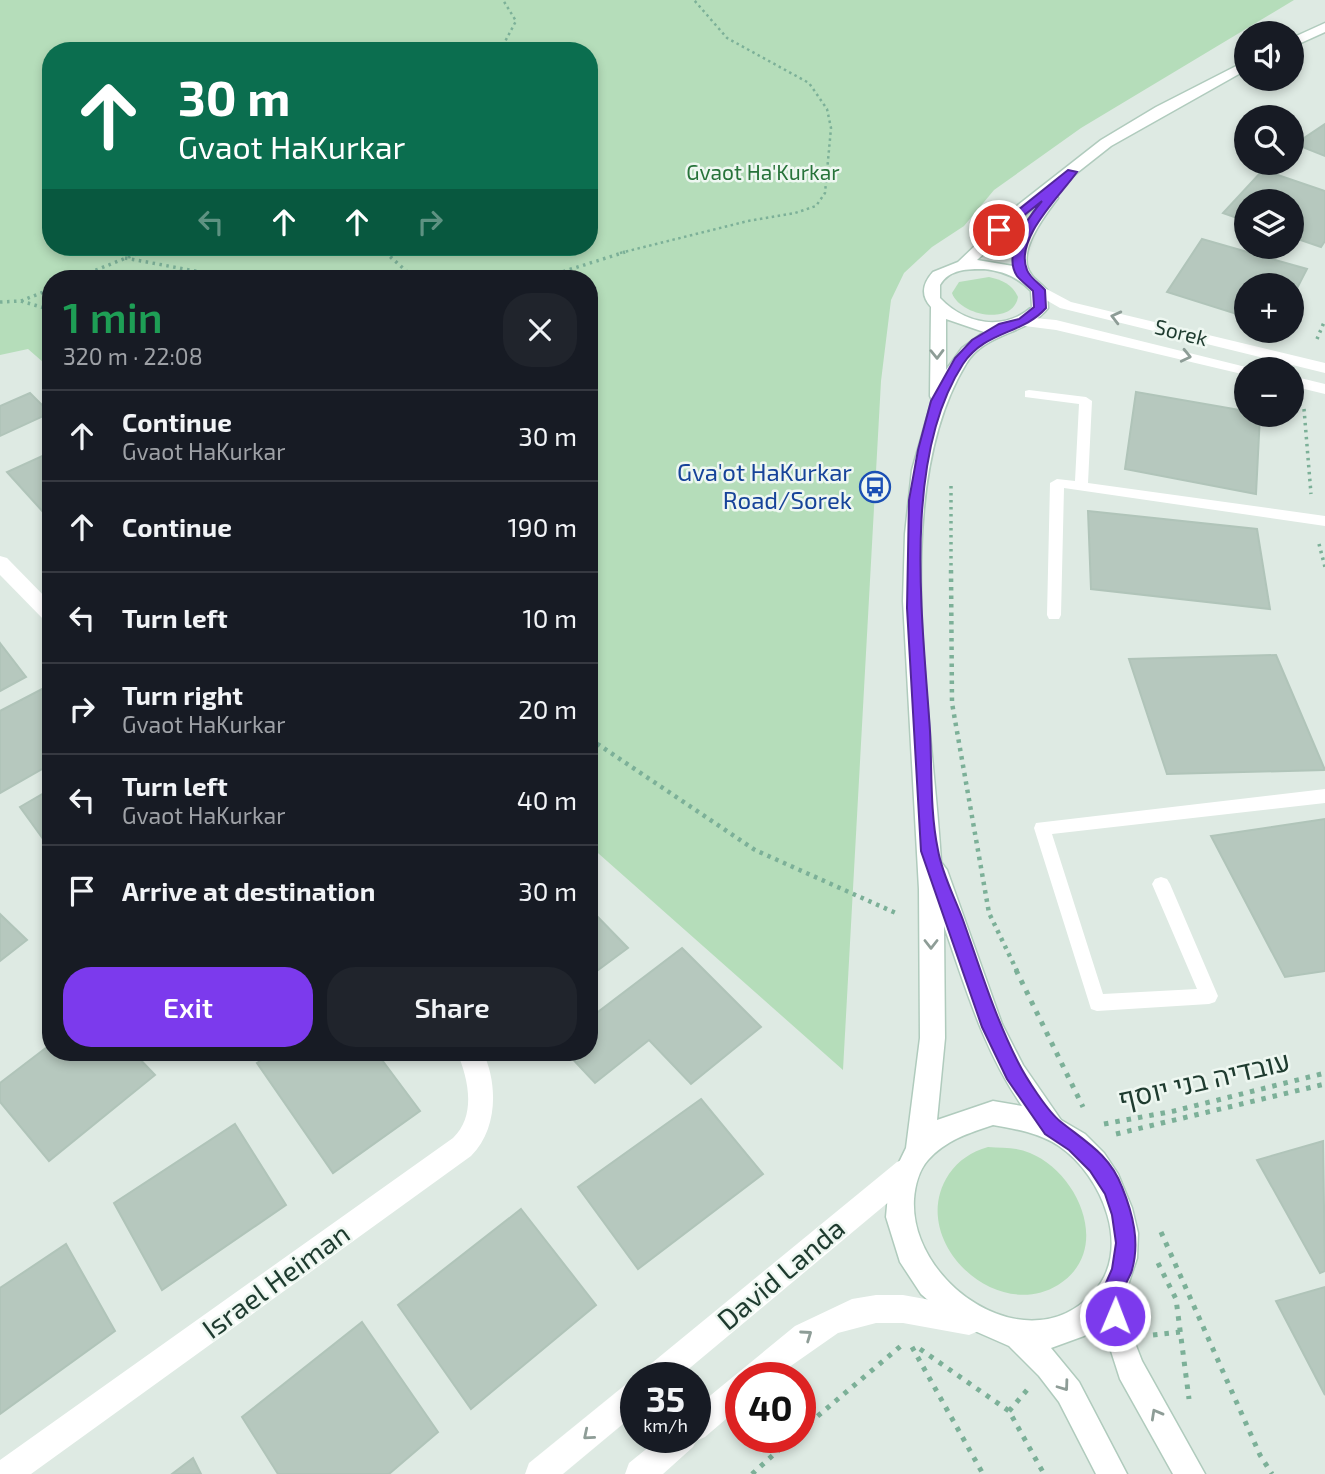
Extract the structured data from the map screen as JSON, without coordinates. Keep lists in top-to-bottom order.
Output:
{
  "streets": {
    "street": ["Sorek", "David Landa", "Israel Heiman"],
    "path": ["עובדיה בני יוסף"]
  },
  "parks": ["Gvaot Ha'Kurkar"],
  "places": {
    "bus stop": ["Gva'ot HaKurkar Road/Sorek"]
  },
  "page": {
    "map_buttons": ["+", "−"],
    "turn": ["30 m", "Gvaot HaKurkar"],
    "heading": ["1 min", "320 m · 22:08"],
    "list": [
      {
        "name": "Continue",
        "note": "Gvaot HaKurkar",
        "value": "30 m"
      },
      {
        "name": "Continue",
        "value": "190 m"
      },
      {
        "name": "Turn left",
        "value": "10 m"
      },
      {
        "name": "Turn right",
        "note": "Gvaot HaKurkar",
        "value": "20 m"
      },
      {
        "name": "Turn left",
        "note": "Gvaot HaKurkar",
        "value": "40 m"
      },
      {
        "name": "Arrive at destination",
        "value": "30 m"
      }
    ],
    "buttons": ["Exit", "Share"],
    "speed": "35 km/h",
    "limit": "40"
  }
}
